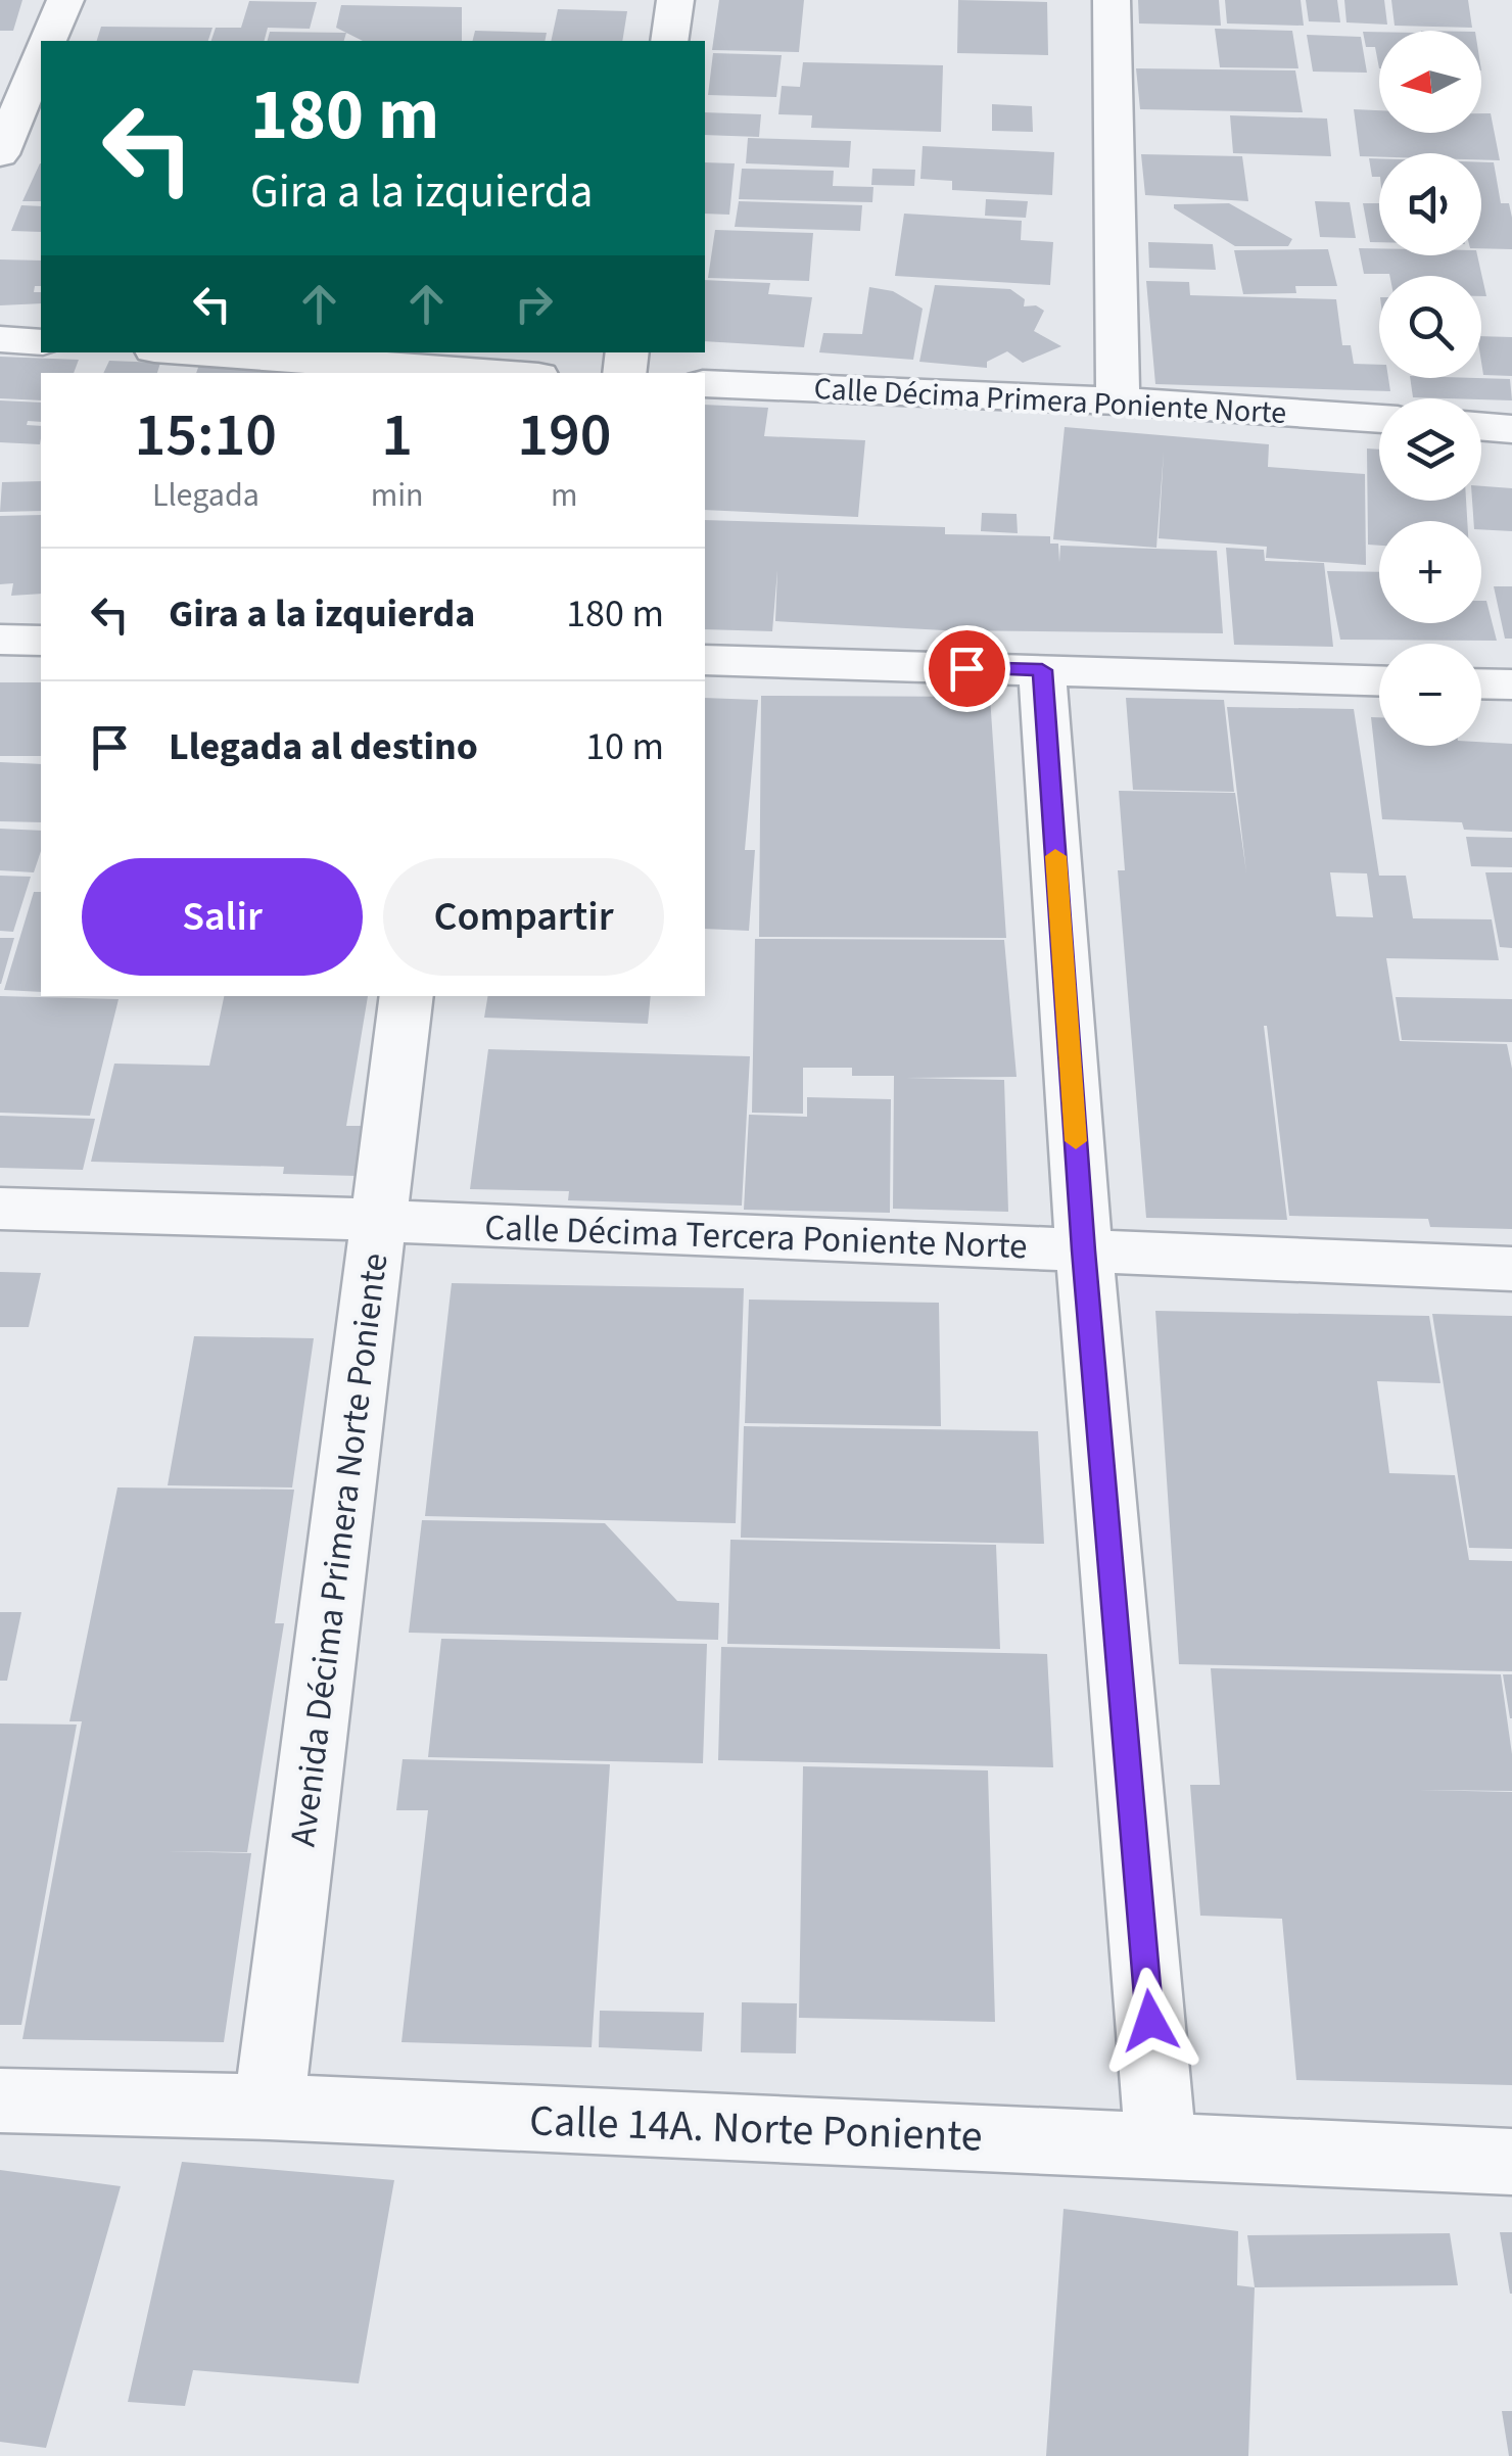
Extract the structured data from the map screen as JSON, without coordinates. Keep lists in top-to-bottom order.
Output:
{
  "streets": {
    "street": [
      "Calle Décima Primera Poniente Norte",
      "Calle Décima Tercera Poniente Norte",
      "Avenida Décima Primera Norte Poniente",
      "Calle 14A. Norte Poniente"
    ]
  },
  "crossings": [
    ["Calle Décima Tercera Poniente Norte", "Avenida Décima Primera Norte Poniente"],
    ["Avenida Décima Primera Norte Poniente", "Calle 14A. Norte Poniente"]
  ],
  "north": "left",
  "page": {
    "map_buttons": ["+", "−"],
    "turn": ["180 m", "Gira a la izquierda"],
    "eta": [
      "15:10",
      "Llegada",
      "1",
      "min",
      "190",
      "m"
    ],
    "list": [
      {
        "name": "Gira a la izquierda",
        "value": "180 m"
      },
      {
        "name": "Llegada al destino",
        "value": "10 m"
      }
    ],
    "buttons": ["Salir", "Compartir"]
  }
}
